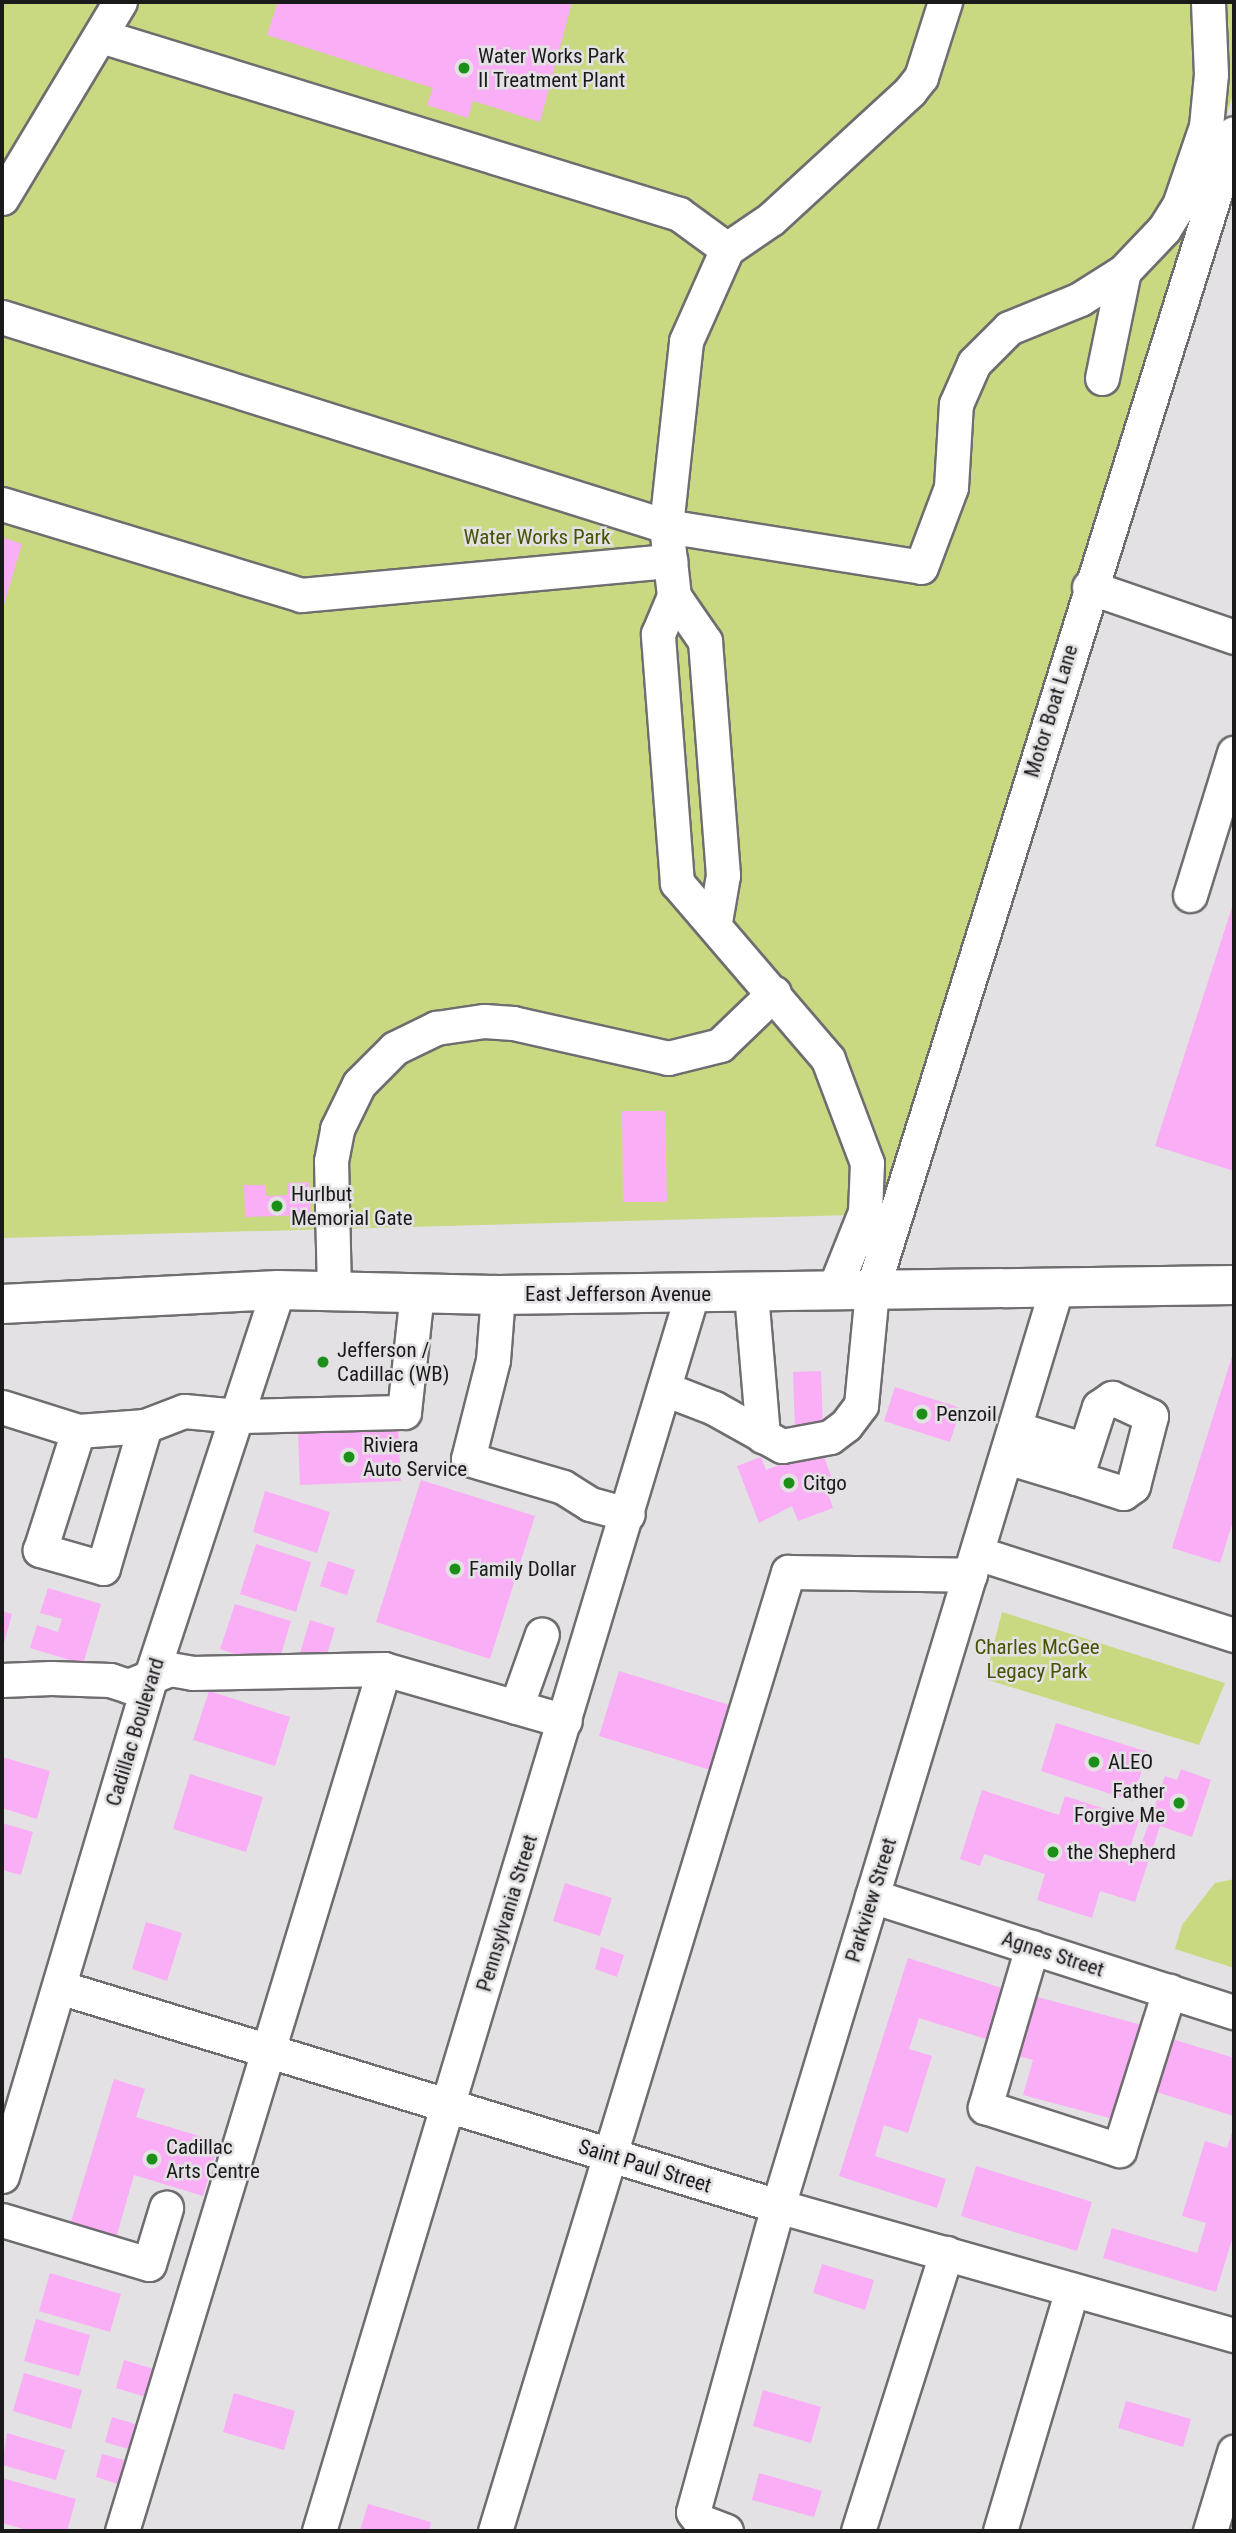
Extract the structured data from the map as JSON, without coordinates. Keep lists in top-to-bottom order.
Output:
{
  "streets": {
    "main road": ["East Jefferson Avenue"],
    "street": [
      "Motor Boat Lane",
      "Cadillac Boulevard",
      "Parkview Street",
      "Pennsylvania Street",
      "Agnes Street",
      "Saint Paul Street"
    ]
  },
  "crossings": [
    ["Motor Boat Lane", "East Jefferson Avenue"],
    ["Motor Boat Lane", "Pennsylvania Street"],
    ["East Jefferson Avenue", "Cadillac Boulevard"],
    ["East Jefferson Avenue", "Parkview Street"],
    ["East Jefferson Avenue", "Pennsylvania Street"],
    ["Cadillac Boulevard", "Saint Paul Street"],
    ["Parkview Street", "Agnes Street"],
    ["Parkview Street", "Saint Paul Street"],
    ["Pennsylvania Street", "Saint Paul Street"]
  ],
  "parks": ["Water Works Park", "Charles McGee Legacy Park"],
  "places": [
    "Water Works Park II Treatment Plant",
    "Hurlbut Memorial Gate",
    "Jefferson / Cadillac (WB)",
    "Penzoil",
    "Riviera Auto Service",
    "Citgo",
    "Family Dollar",
    "ALEO",
    "Father Forgive Me",
    "the Shepherd",
    "Cadillac Arts Centre"
  ]
}
